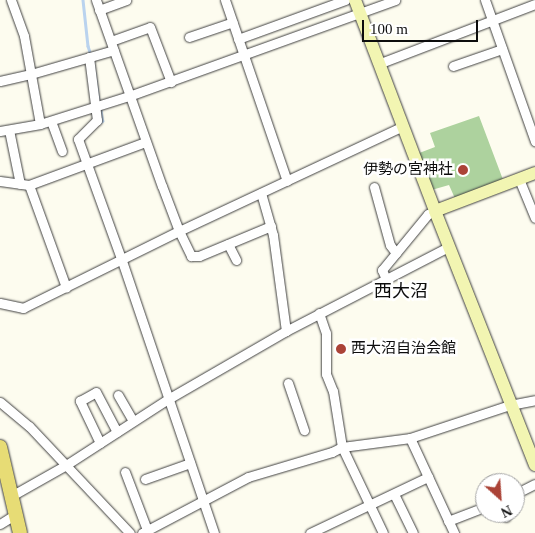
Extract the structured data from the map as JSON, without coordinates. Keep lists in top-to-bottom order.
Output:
{
  "districts": ["西大沼"],
  "places": ["伊勢の宮神社", "西大沼自治会館"],
  "scale_bar": "100 m",
  "north": "bottom right"
}
